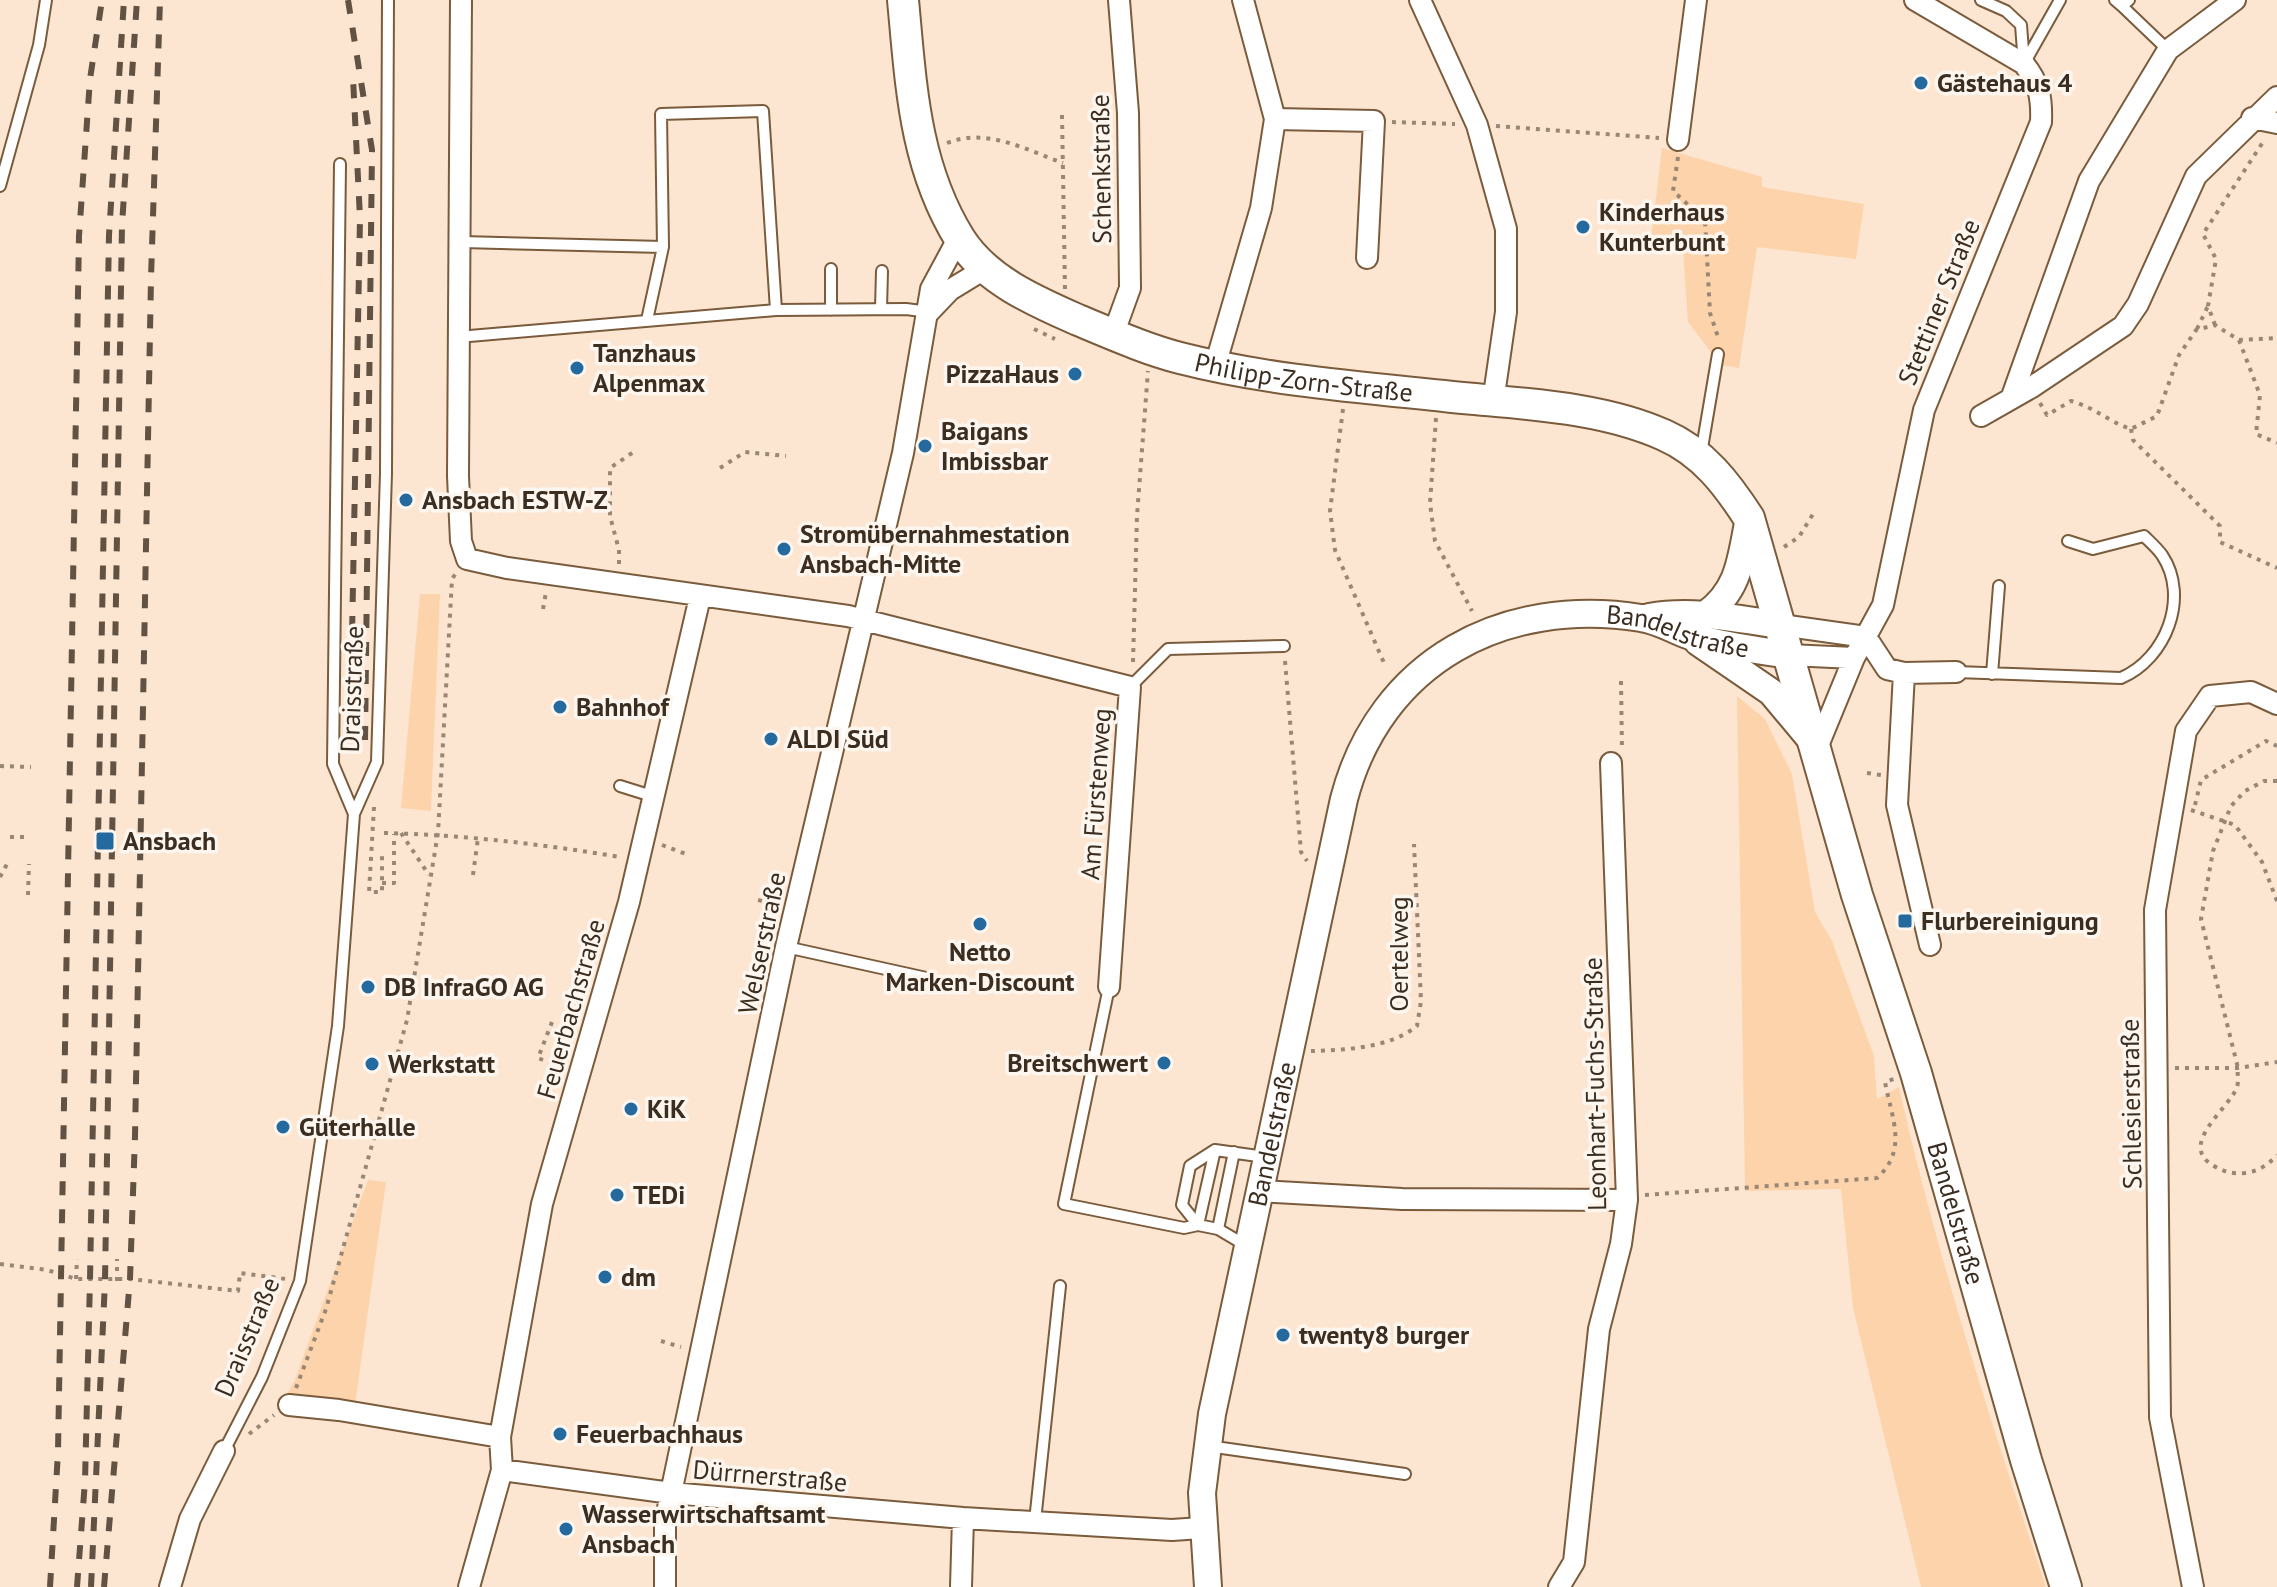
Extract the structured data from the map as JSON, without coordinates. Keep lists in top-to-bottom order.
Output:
{
  "streets": {
    "main road": ["Philipp-Zorn-Straße", "Bandelstraße"],
    "street": [
      "Schenkstraße",
      "Stettiner Straße",
      "Am Fürstenweg",
      "Welserstraße",
      "Feuerbachstraße",
      "Leonhart-Fuchs-Straße",
      "Schlesierstraße",
      "Dürrnerstraße"
    ],
    "lane": ["Draisstraße"],
    "path": ["Oertelweg"]
  },
  "crossings": [
    ["Schenkstraße", "Philipp-Zorn-Straße"],
    ["Stettiner Straße", "Bandelstraße"],
    ["Philipp-Zorn-Straße", "Bandelstraße"],
    ["Philipp-Zorn-Straße", "Welserstraße"],
    ["Bandelstraße", "Oertelweg"],
    ["Bandelstraße", "Dürrnerstraße"],
    ["Am Fürstenweg", "Welserstraße"],
    ["Welserstraße", "Dürrnerstraße"],
    ["Feuerbachstraße", "Dürrnerstraße"]
  ],
  "places": {
    "other": [
      "Gästehaus 4",
      "Kinderhaus Kunterbunt",
      "Tanzhaus Alpenmax",
      "PizzaHaus",
      "Baigans Imbissbar",
      "Ansbach ESTW-Z",
      "Stromübernahmestation Ansbach-Mitte",
      "Bahnhof",
      "ALDI Süd",
      "Netto Marken-Discount",
      "DB InfraGO AG",
      "Breitschwert",
      "Werkstatt",
      "KiK",
      "Güterhalle",
      "TEDi",
      "dm",
      "twenty8 burger",
      "Feuerbachhaus",
      "Wasserwirtschaftsamt Ansbach"
    ],
    "transit": ["Ansbach", "Flurbereinigung"]
  }
}
